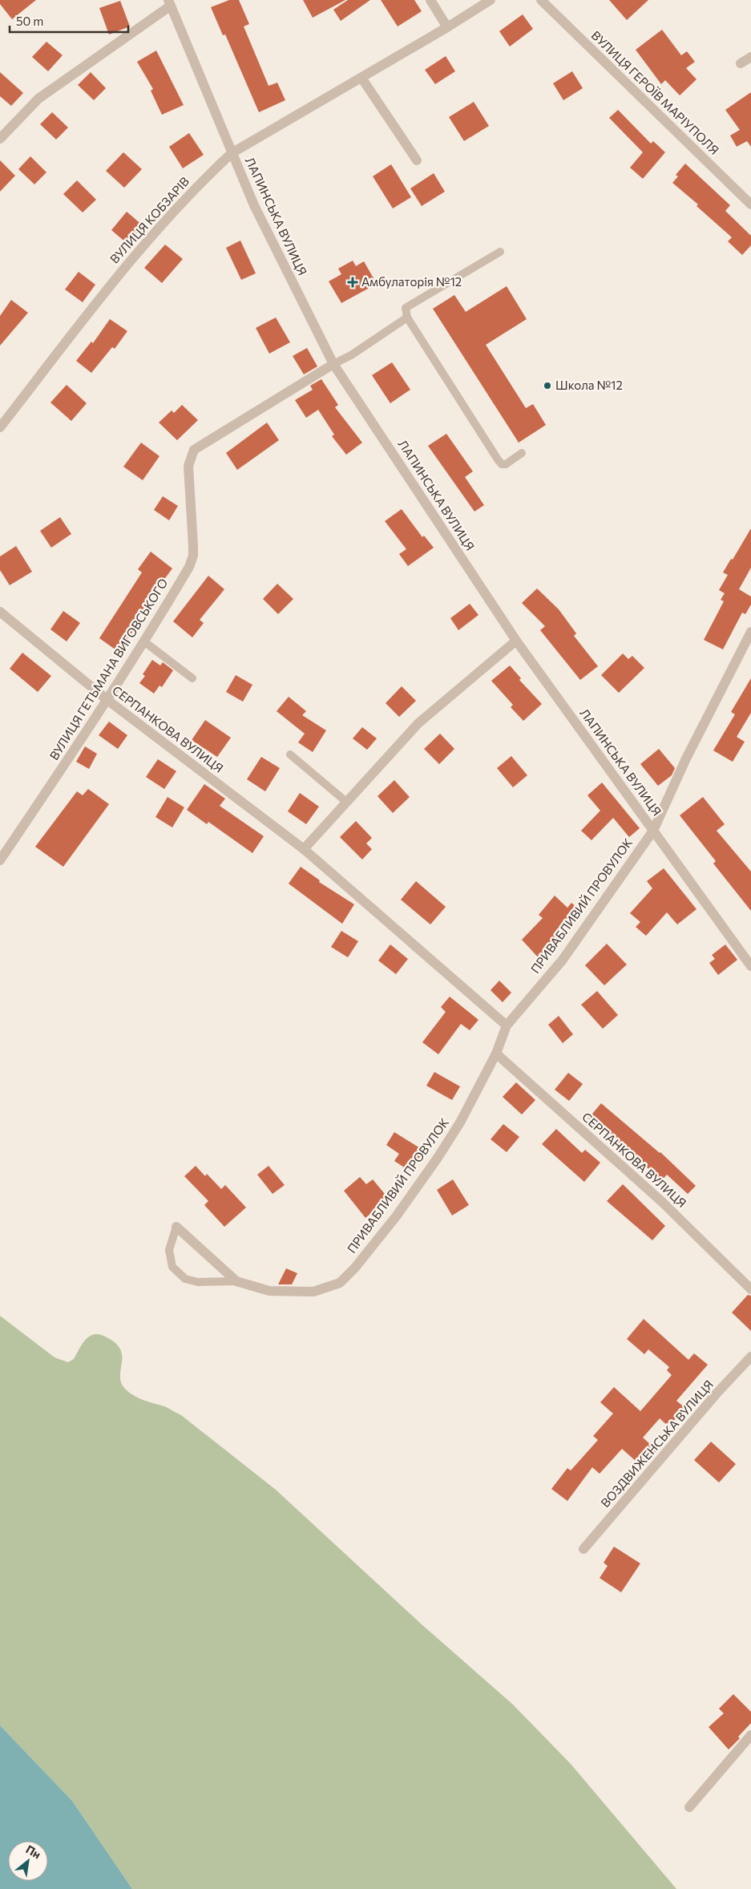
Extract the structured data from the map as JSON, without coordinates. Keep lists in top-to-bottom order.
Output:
{
  "streets": {
    "street": [
      "ВУЛИЦЯ ГЕРОЇВ МАРІУПОЛЯ",
      "ЛАПИНСЬКА ВУЛИЦЯ",
      "ВУЛИЦЯ КОБЗАРІВ",
      "ВУЛИЦЯ ГЕТЬМАНА ВИГОВСЬКОГО",
      "СЕРПАНКОВА ВУЛИЦЯ",
      "ПРИВАБЛИВИЙ ПРОВУЛОК",
      "ВОЗДВИЖЕНСЬКА ВУЛИЦЯ"
    ]
  },
  "crossings": [
    ["ЛАПИНСЬКА ВУЛИЦЯ", "ВУЛИЦЯ КОБЗАРІВ"],
    ["ЛАПИНСЬКА ВУЛИЦЯ", "ВУЛИЦЯ ГЕТЬМАНА ВИГОВСЬКОГО"],
    ["ЛАПИНСЬКА ВУЛИЦЯ", "ПРИВАБЛИВИЙ ПРОВУЛОК"],
    ["ВУЛИЦЯ ГЕТЬМАНА ВИГОВСЬКОГО", "СЕРПАНКОВА ВУЛИЦЯ"],
    ["СЕРПАНКОВА ВУЛИЦЯ", "ПРИВАБЛИВИЙ ПРОВУЛОК"]
  ],
  "places": {
    "health": ["Амбулаторія №12"],
    "other": ["Школа №12"]
  },
  "scale_bar": "50 m",
  "north": "top right"
}
